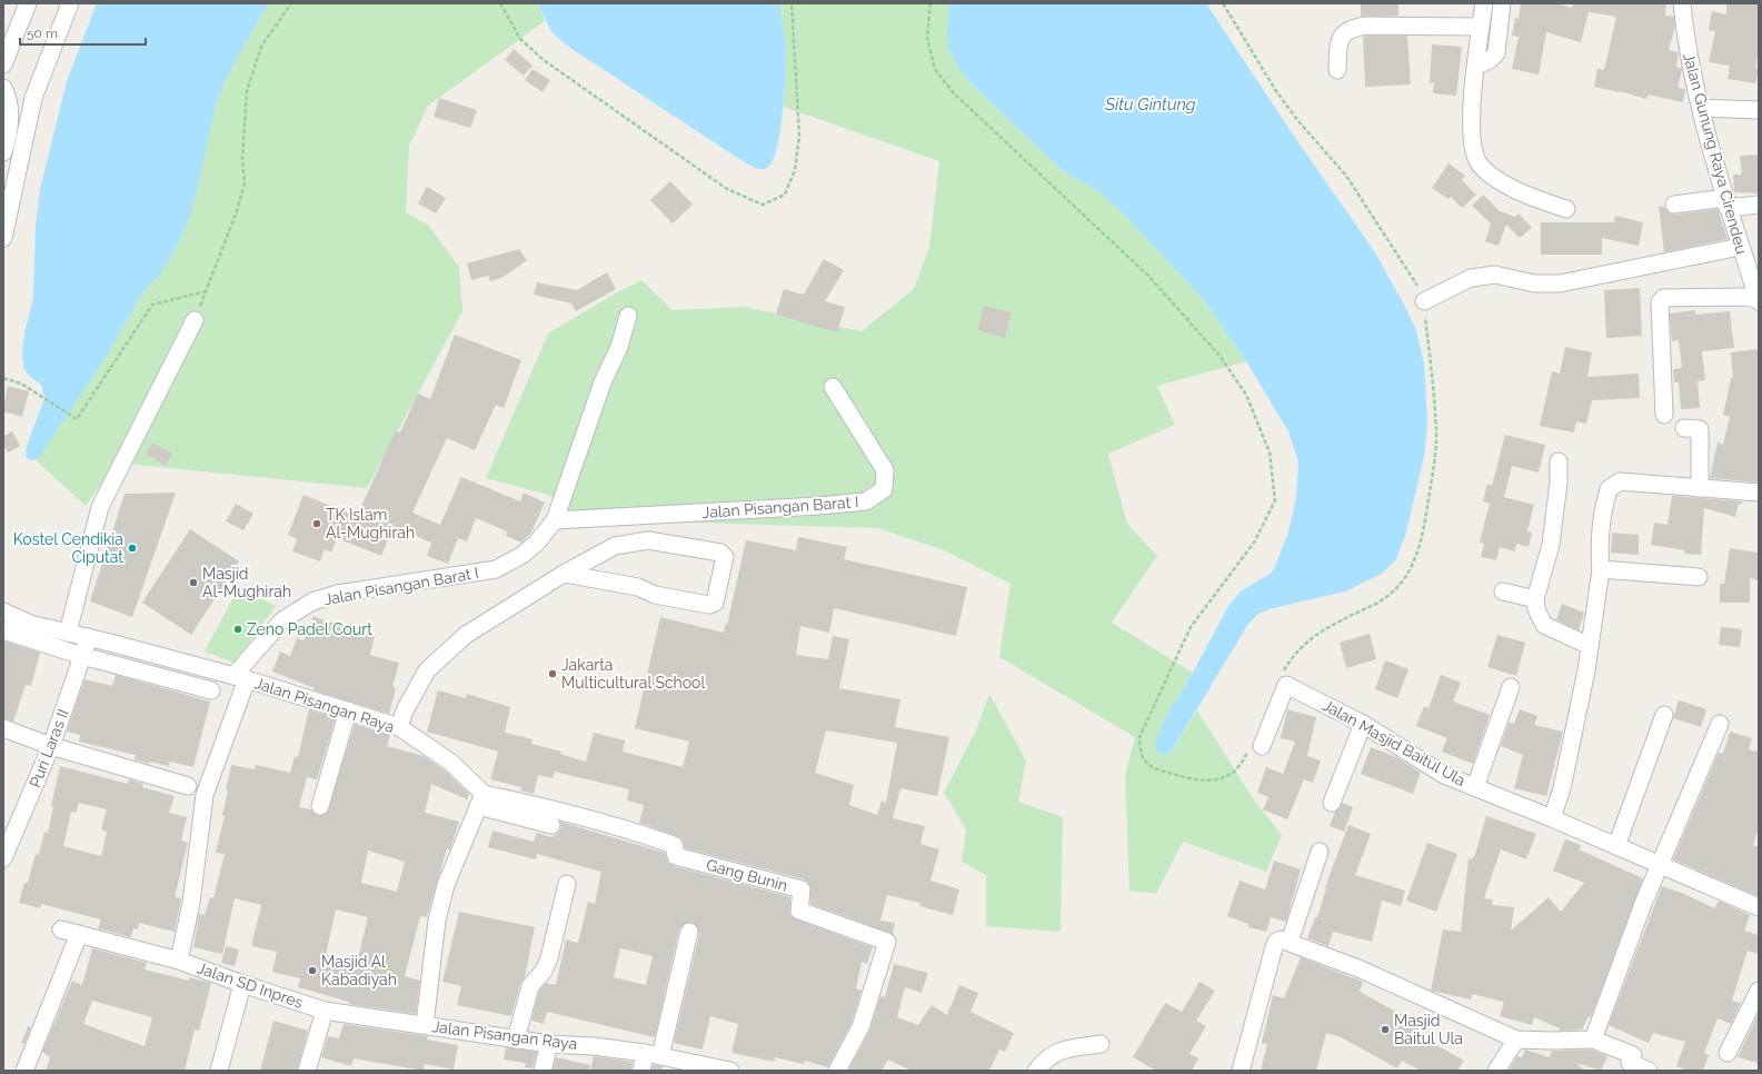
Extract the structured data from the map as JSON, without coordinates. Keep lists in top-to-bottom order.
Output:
{
  "streets": {
    "street": [
      "Jalan Gunung Raya Cirendeu",
      "Jalan Pisangan Barat I",
      "Jalan Pisangan Raya",
      "Jalan Masjid Baitul Ula",
      "Puri Laras II",
      "Gang Bunin",
      "Jalan SD Inpres"
    ]
  },
  "crossings": [
    ["Jalan Pisangan Barat I", "Jalan Pisangan Raya"],
    ["Jalan Pisangan Barat I", "Jalan SD Inpres"],
    ["Jalan Pisangan Raya", "Puri Laras II"],
    ["Jalan Pisangan Raya", "Gang Bunin"],
    ["Jalan Pisangan Raya", "Jalan SD Inpres"]
  ],
  "water": ["Situ Gintung"],
  "places": [
    "TK Islam Al-Mughirah",
    "Kostel Cendikia Ciputat",
    "Masjid Al-Mughirah",
    "Zeno Padel Court",
    "Jakarta Multicultural School",
    "Masjid Al Kabadiyah",
    "Masjid Baitul Ula"
  ],
  "scale_bar": "50 m"
}
